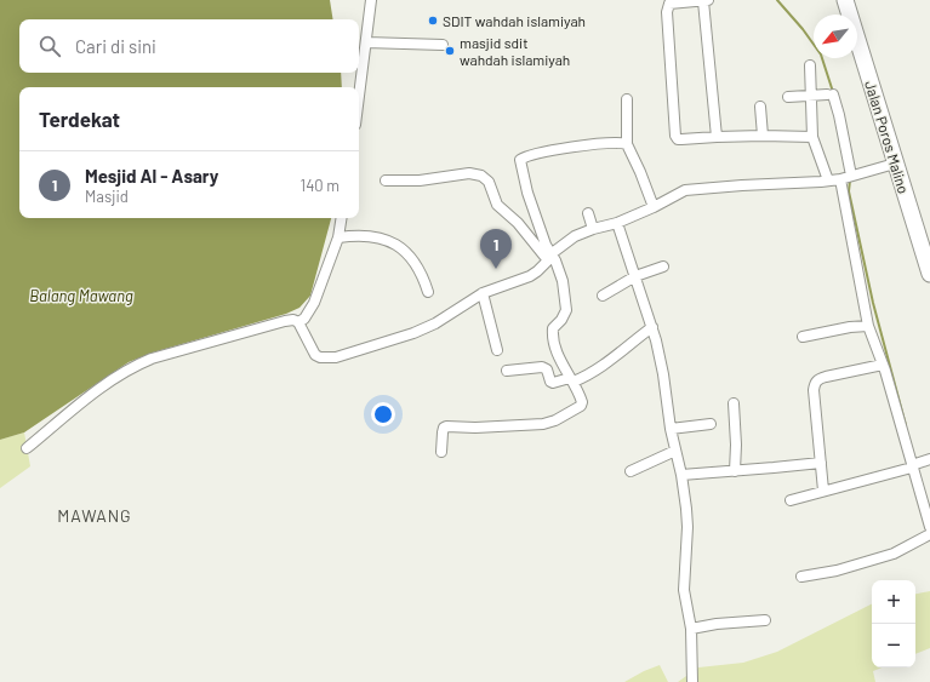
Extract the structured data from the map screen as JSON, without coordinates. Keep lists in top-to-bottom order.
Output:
{
  "streets": {
    "main road": ["Jalan Poros Malino"]
  },
  "districts": ["MAWANG"],
  "water": ["Balang Mawang"],
  "places": ["SDIT wahdah islamiyah", "masjid sdit wahdah islamiyah"],
  "north": "bottom left",
  "page": {
    "search": "Cari di sini",
    "heading": "Terdekat",
    "list": [
      {
        "mark": "1",
        "name": "Mesjid Al - Asary",
        "note": "Masjid",
        "value": "140 m"
      }
    ],
    "pins": "1",
    "map_buttons": ["+", "−"]
  }
}
